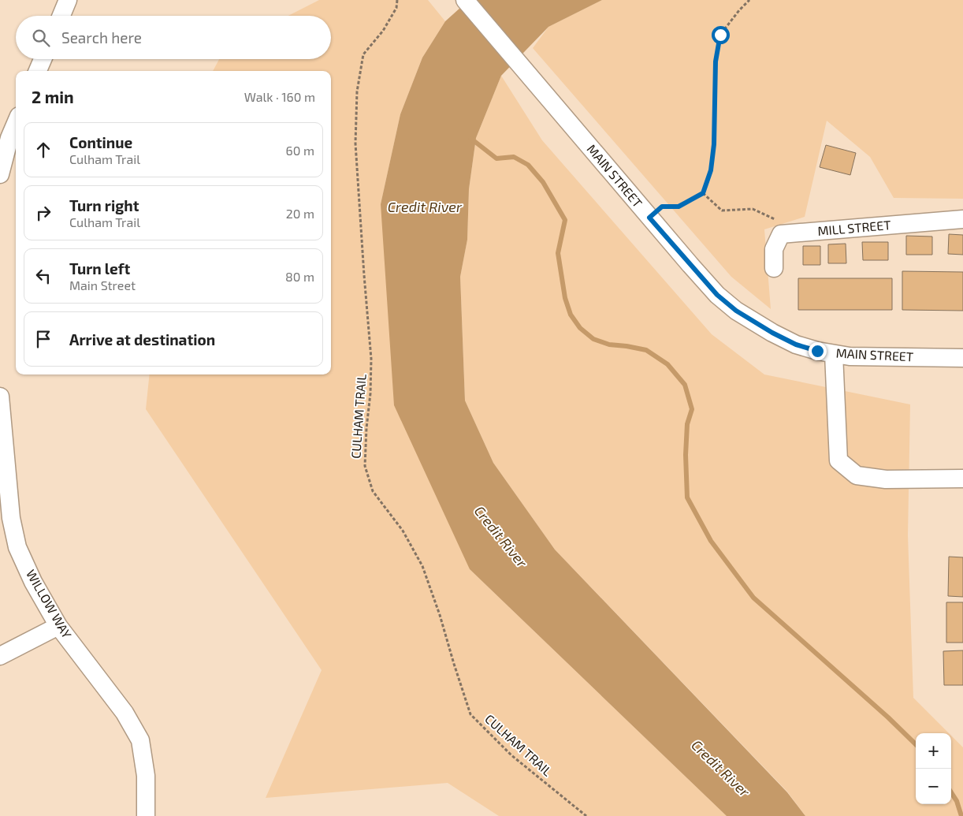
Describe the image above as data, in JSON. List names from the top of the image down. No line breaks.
{"streets":{"street":["MAIN STREET","MILL STREET","WILLOW WAY"],"path":["CULHAM TRAIL"]},"water":["Credit River"],"page":{"search":"Search here","heading":["2 min","Walk · 160 m"],"list":[["Continue","Culham Trail","60 m"],["Turn right","Culham Trail","20 m"],["Turn left","Main Street","80 m"],"Arrive at destination"],"map_buttons":["+","−"]}}
